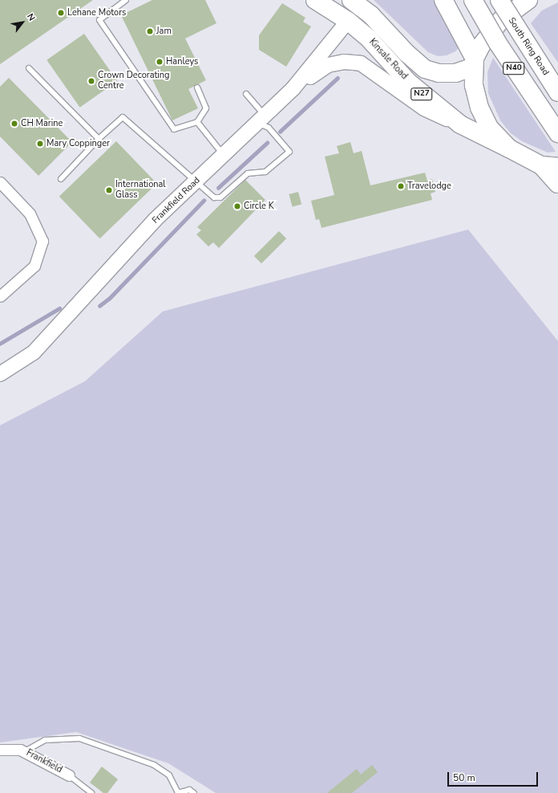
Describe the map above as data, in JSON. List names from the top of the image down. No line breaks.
{"streets":{"highway":["South Ring Road","Kinsale Road","N40","N27"],"street":["Frankfield Road","Frankfield"]},"crossings":[["Kinsale Road","N27"],["Kinsale Road","Frankfield Road"]],"places":["Lehane Motors","Jam","Hanleys","Crown Decorating Centre","CH Marine","Mary Coppinger","Travelodge","International Glass","Circle K"],"scale_bar":"50 m","north":"top right"}
